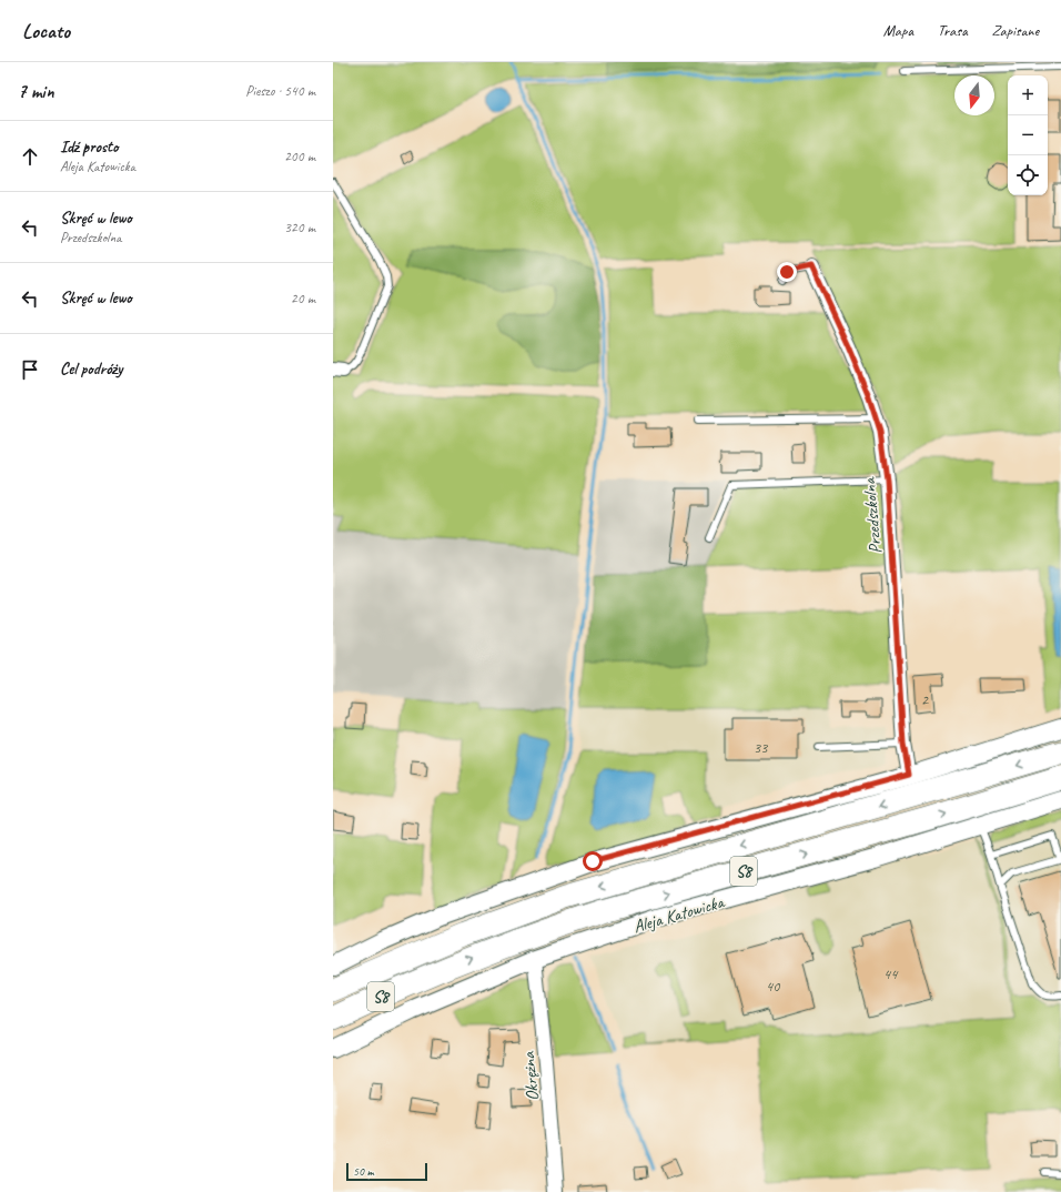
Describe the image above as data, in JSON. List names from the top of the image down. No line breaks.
{"streets":{"highway":["S8"],"street":["Przedszkolna","Aleja Katowicka","Okrężna"]},"crossings":[["Aleja Katowicka","Okrężna"]],"house_numbers":["2","33","44","40"],"scale_bar":"50 m","north":"bottom","page":{"header":"Locato","nav":["Mapa","Trasa","Zapisane"],"heading":["7 min","Pieszo · 540 m"],"map_buttons":["+","−"],"list":[["Idź prosto","Aleja Katowicka","200 m"],["Skręć w lewo","Przedszkolna","320 m"],["Skręć w lewo","20 m"],"Cel podróży"],"scale":"50 m"}}
